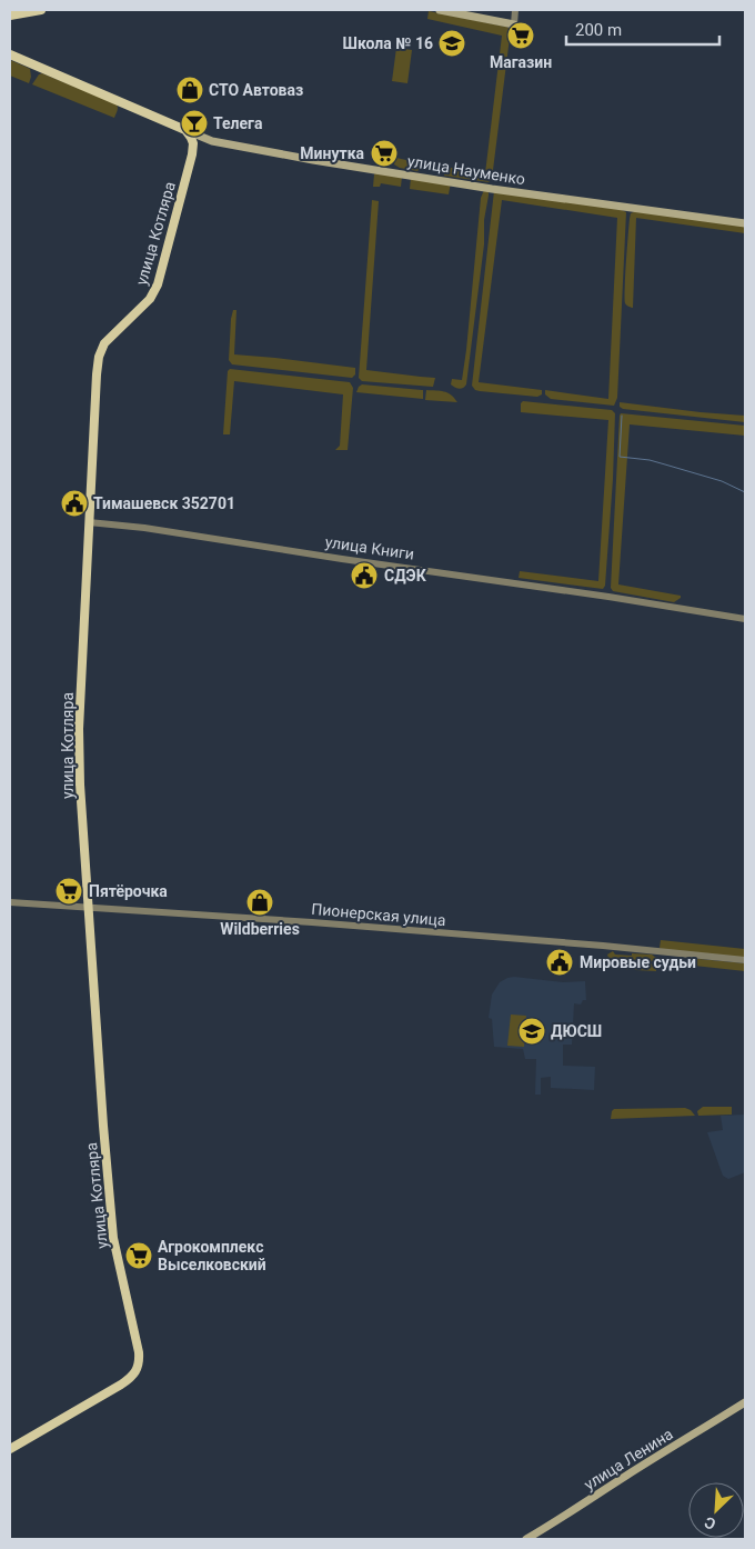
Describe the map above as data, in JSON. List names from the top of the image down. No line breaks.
{"streets":{"main road":["улица Науменко","улица Котляра","улица Ленина"],"street":["улица Книги","Пионерская улица"]},"crossings":[["улица Науменко","улица Котляра"],["улица Котляра","улица Книги"],["улица Котляра","Пионерская улица"]],"places":{"supermarket":["Магазин","Минутка","Пятёрочка","Агрокомплекс Выселковский"],"school or university":["Школа № 16","ДЮСШ"],"shop":["СТО Автоваз","Wildberries"],"bar":["Телега"],"public building":["Тимашевск 352701","СДЭК","Мировые судьи"]},"scale_bar":"200 m","north":"bottom left"}
